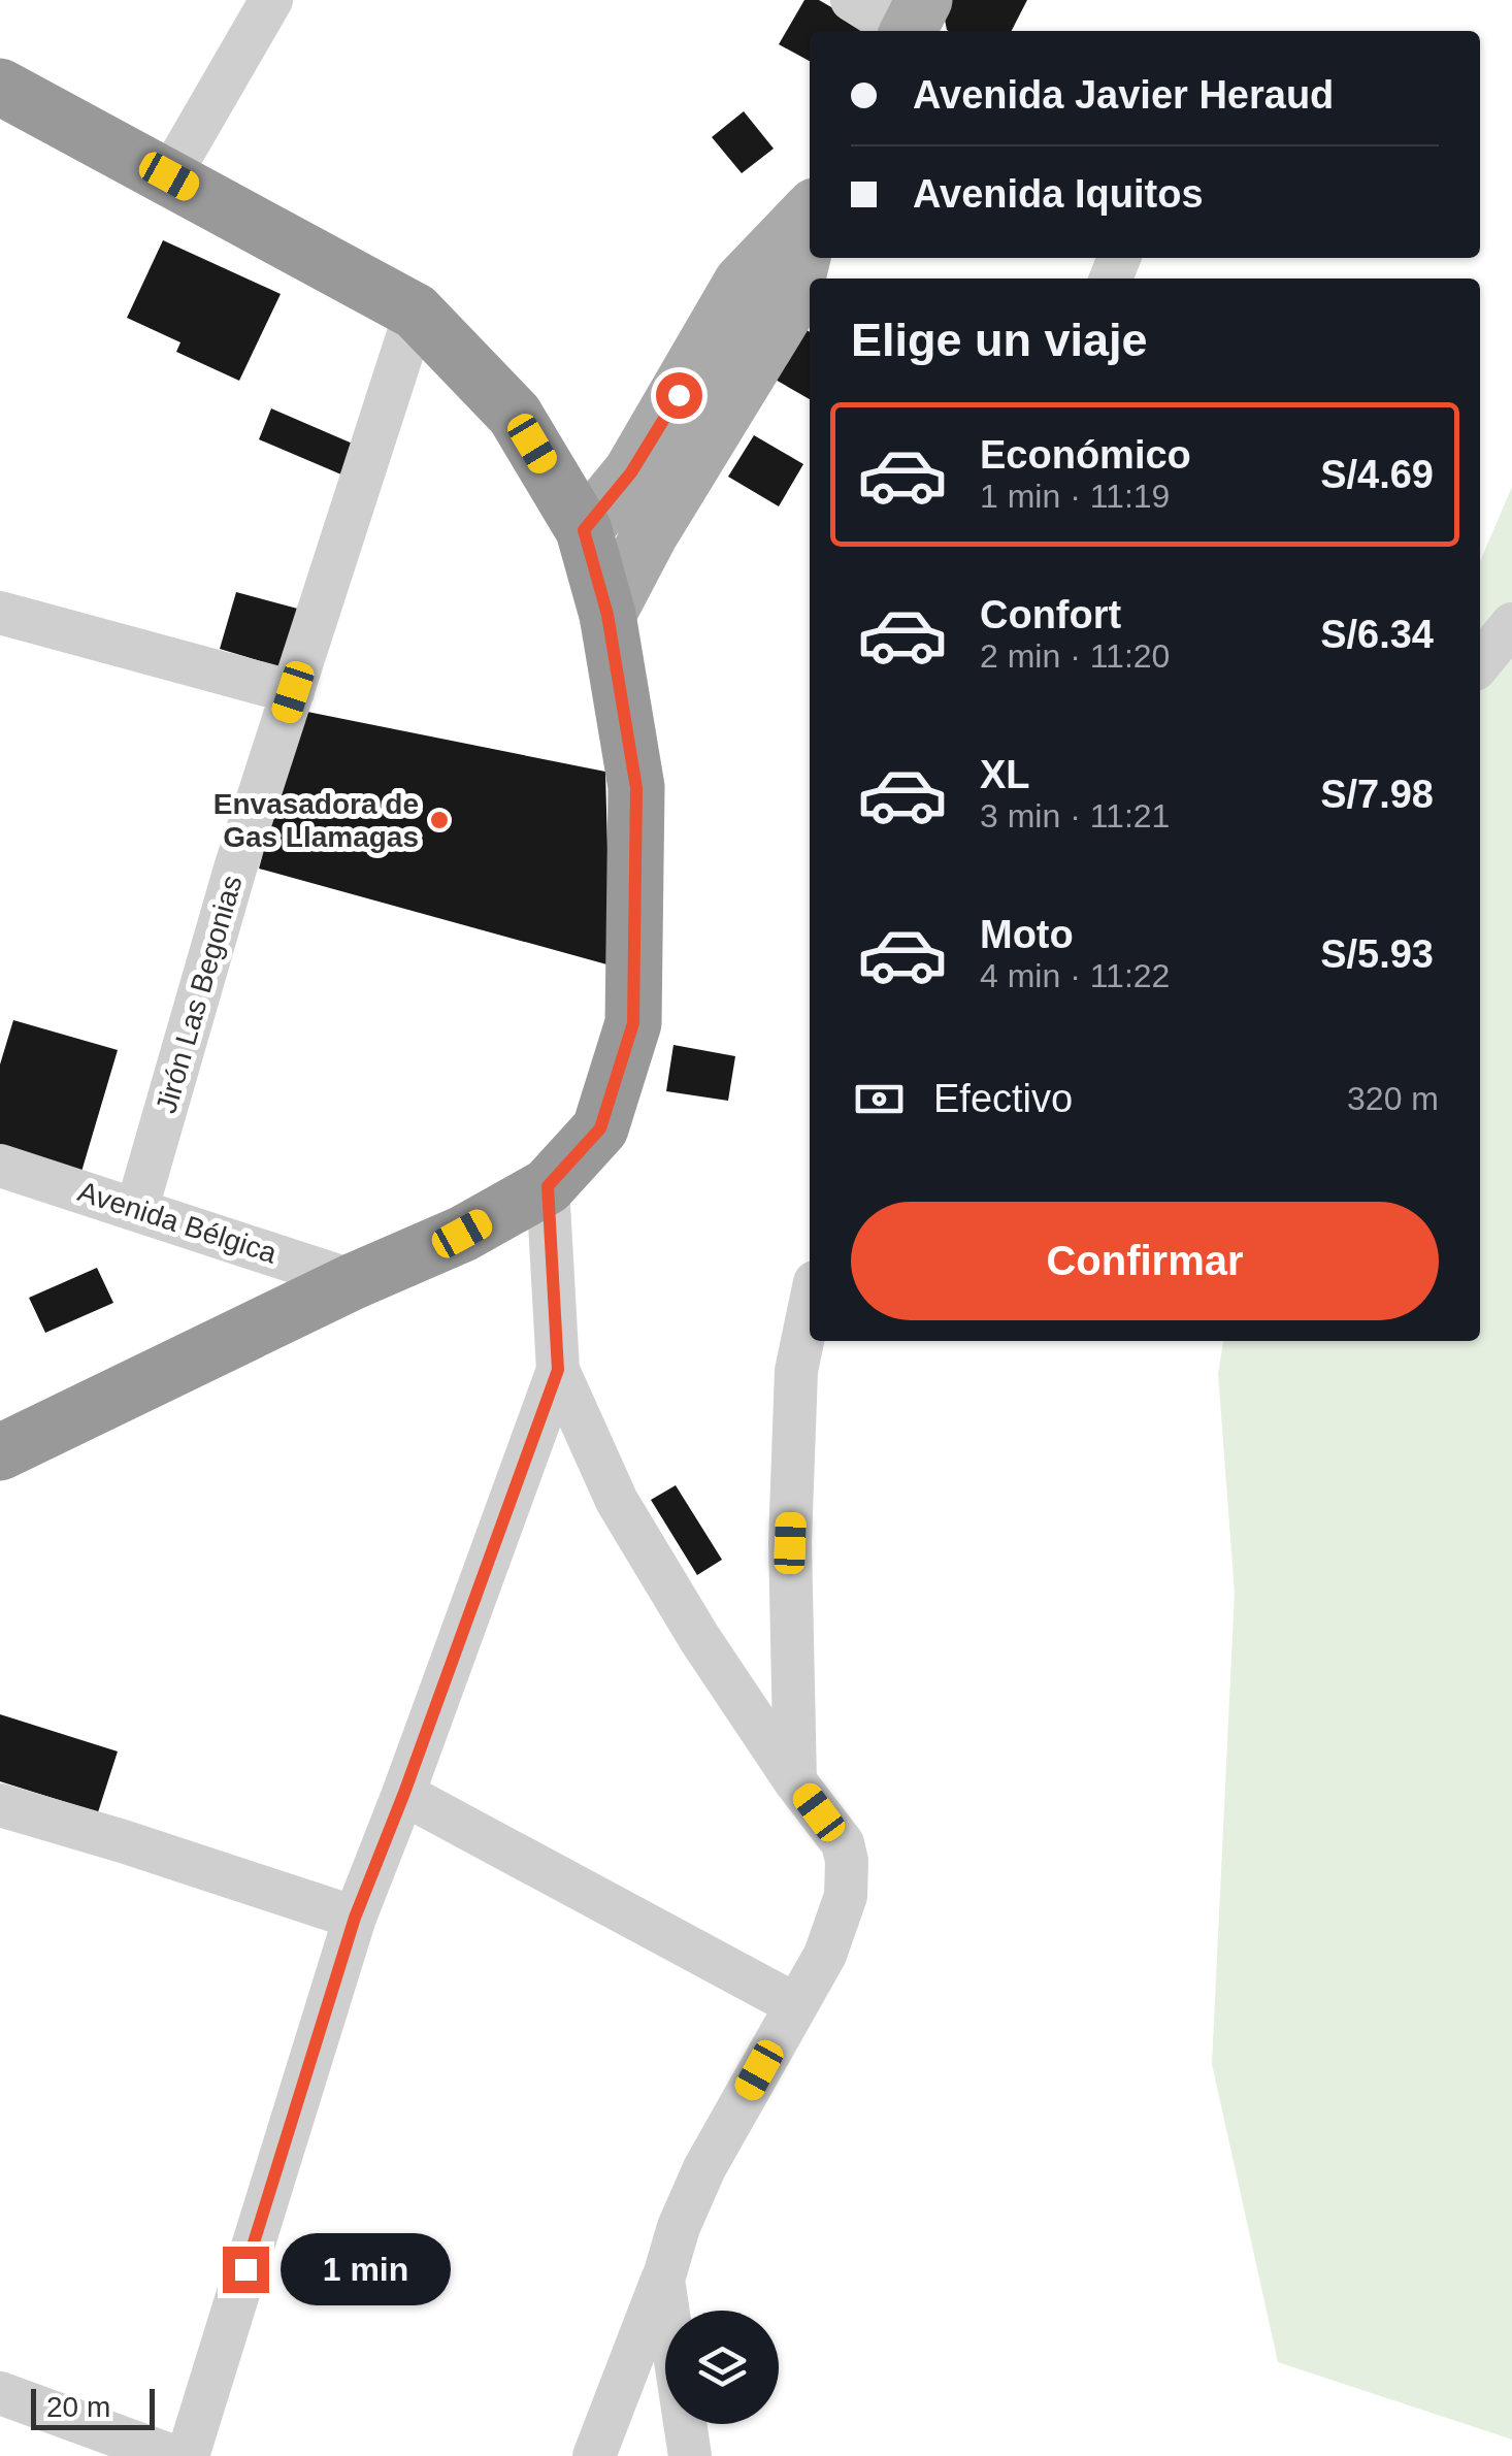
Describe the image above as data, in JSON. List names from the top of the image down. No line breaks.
{"streets":{"street":["Jirón Las Begonias","Avenida Bélgica"]},"crossings":[["Jirón Las Begonias","Avenida Bélgica"]],"places":["Envasadora de Gas Llamagas"],"scale_bar":"20 m","page":{"banner":["Avenida Javier Heraud","Avenida Iquitos"],"heading":"Elige un viaje","list":[{"name":"Económico","note":"1 min · 11:19","value":"S/4.69"},{"name":"Confort","note":"2 min · 11:20","value":"S/6.34"},{"name":"XL","note":"3 min · 11:21","value":"S/7.98"},{"name":"Moto","note":"4 min · 11:22","value":"S/5.93"}],"pay":["Efectivo","320 m"],"buttons":"Confirmar","bubble":"1 min","scale":"20 m"}}
